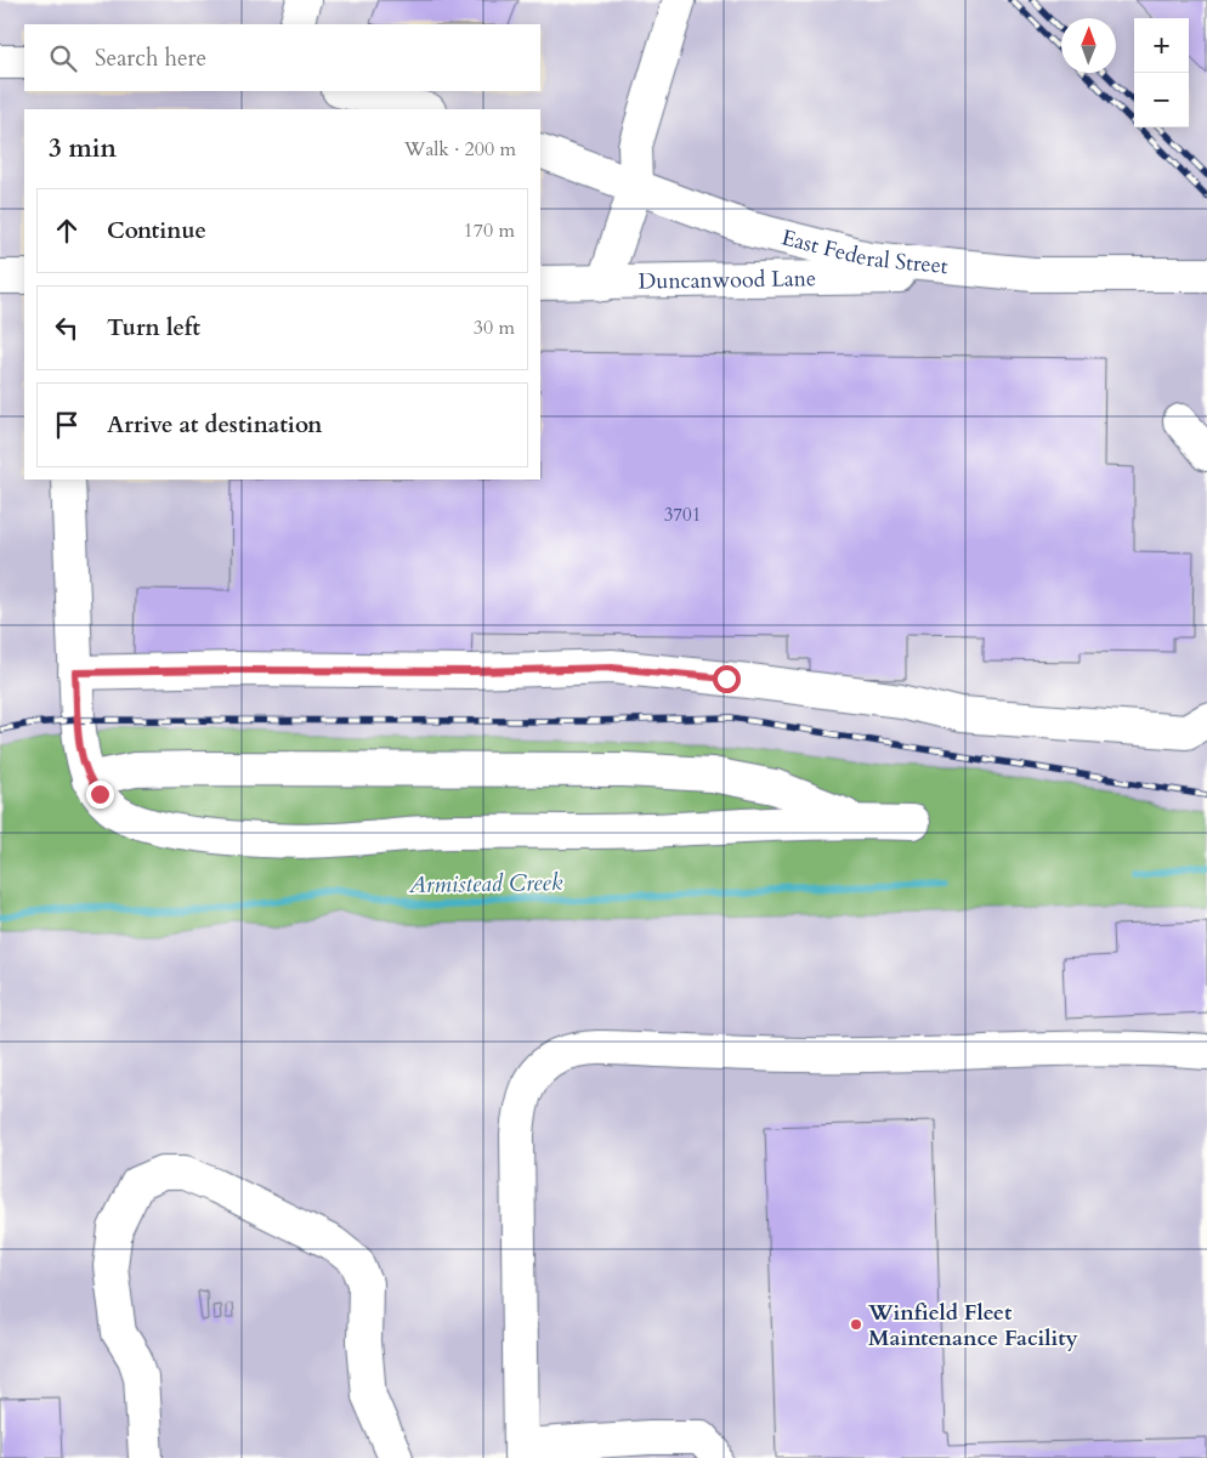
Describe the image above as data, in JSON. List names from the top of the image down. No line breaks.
{"streets":{"street":["East Federal Street","Duncanwood Lane"]},"crossings":[["East Federal Street","Duncanwood Lane"]],"water":["Armistead Creek"],"places":["Winfield Fleet Maintenance Facility"],"house_numbers":["3701"],"north":"top","page":{"map_buttons":["+","−"],"search":"Search here","heading":["3 min","Walk · 200 m"],"list":[["Continue","170 m"],["Turn left","30 m"],"Arrive at destination"]}}
